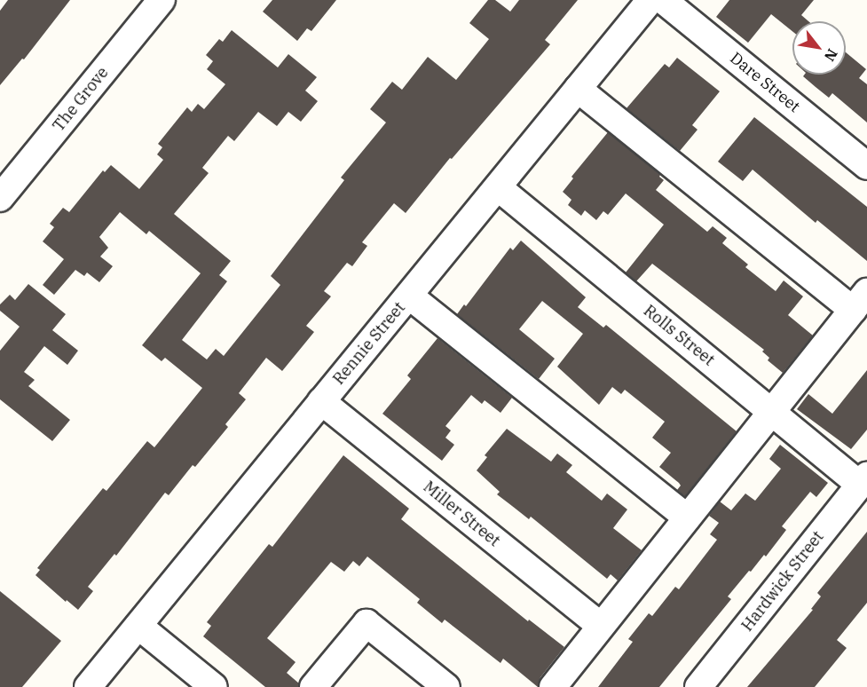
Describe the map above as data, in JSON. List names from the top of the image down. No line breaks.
{"streets":{"street":["Dare Street","The Grove","Rolls Street","Rennie Street","Miller Street","Hardwick Street"]},"crossings":[["Rolls Street","Rennie Street"],["Rolls Street","Hardwick Street"],["Rennie Street","Miller Street"]],"north":"bottom right"}
